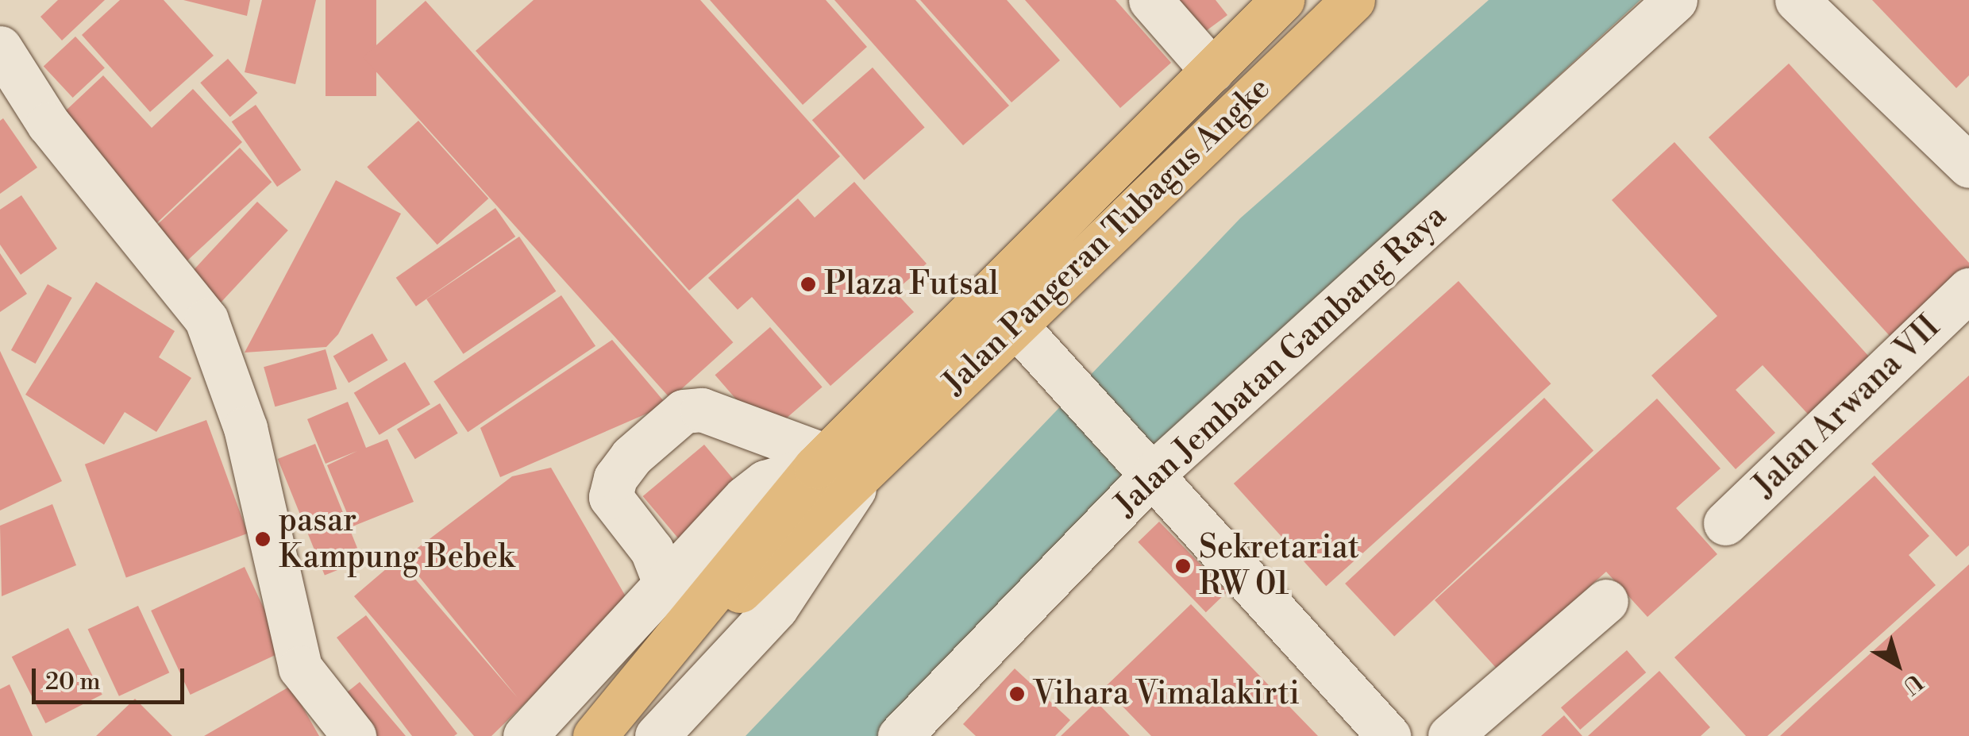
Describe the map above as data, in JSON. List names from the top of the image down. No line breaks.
{"streets":{"main road":["Jalan Pangeran Tubagus Angke"],"street":["Jalan Jembatan Gambang Raya","Jalan Arwana VII"]},"places":["Plaza Futsal","pasar Kampung Bebek","Sekretariat RW 01","Vihara Vimalakirti"],"scale_bar":"20 m","north":"bottom right"}
